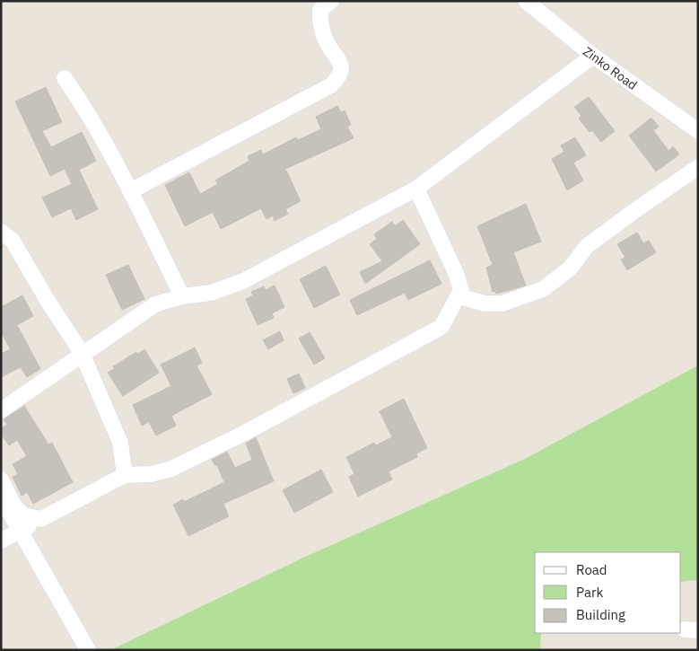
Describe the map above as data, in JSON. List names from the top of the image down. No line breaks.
{"streets":{"street":["Zinko Road"]},"legend":["Road","Park","Building"]}
